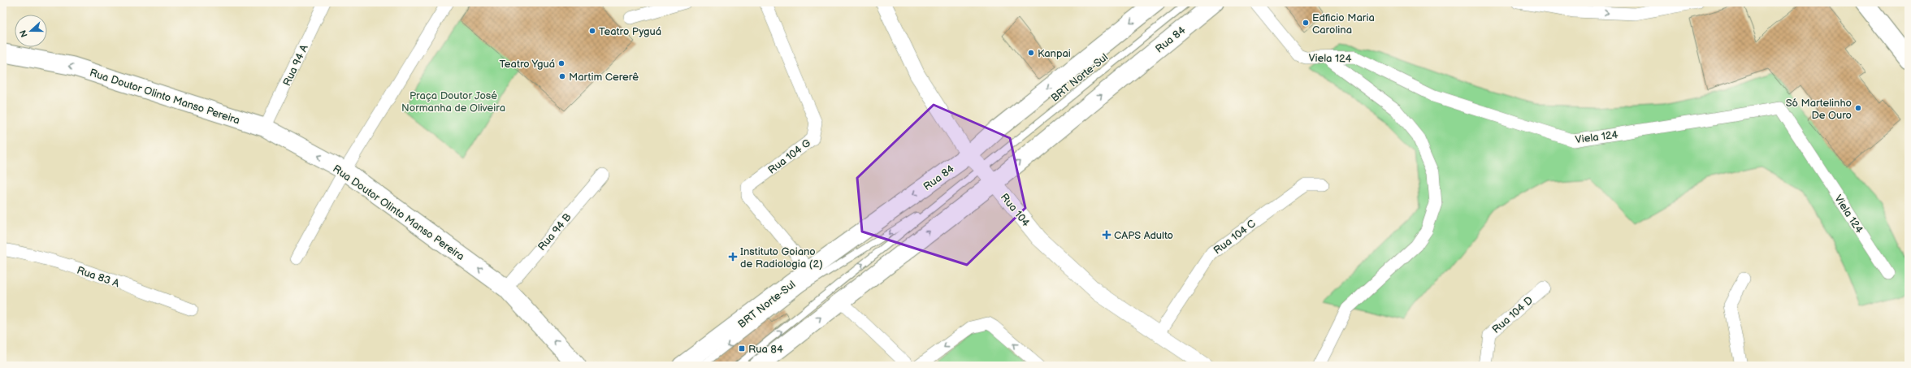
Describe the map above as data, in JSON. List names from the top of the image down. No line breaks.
{"streets":{"main road":["Rua 84","Rua Doutor Olinto Manso Pereira"],"street":["Viela 124","Rua 94 A","Rua 104 G","Rua 104","Rua 94 B","Rua 104 C","Rua 83 A","Rua 104 D"],"lane":["BRT Norte-Sul"]},"crossings":[["Rua 84","Rua 104 G"],["Rua 84","Rua 104"],["Rua 94 A","Rua Doutor Olinto Manso Pereira"],["BRT Norte-Sul","Rua 104"],["Rua Doutor Olinto Manso Pereira","Rua 94 B"],["Rua 104","Rua 104 C"]],"one_way":["Rua Doutor Olinto Manso Pereira"],"parks":["Praça Doutor José Normanha de Oliveira"],"places":{"other":["Edficio Maria Carolina","Teatro Pyguá","Kanpai","Teatro Yguá","Martim Cererê","Só Martelinho De Ouro"],"health":["CAPS Adulto","Instituto Goiano de Radiologia (2)"],"transit":["Rua 84"]},"north":"left"}
